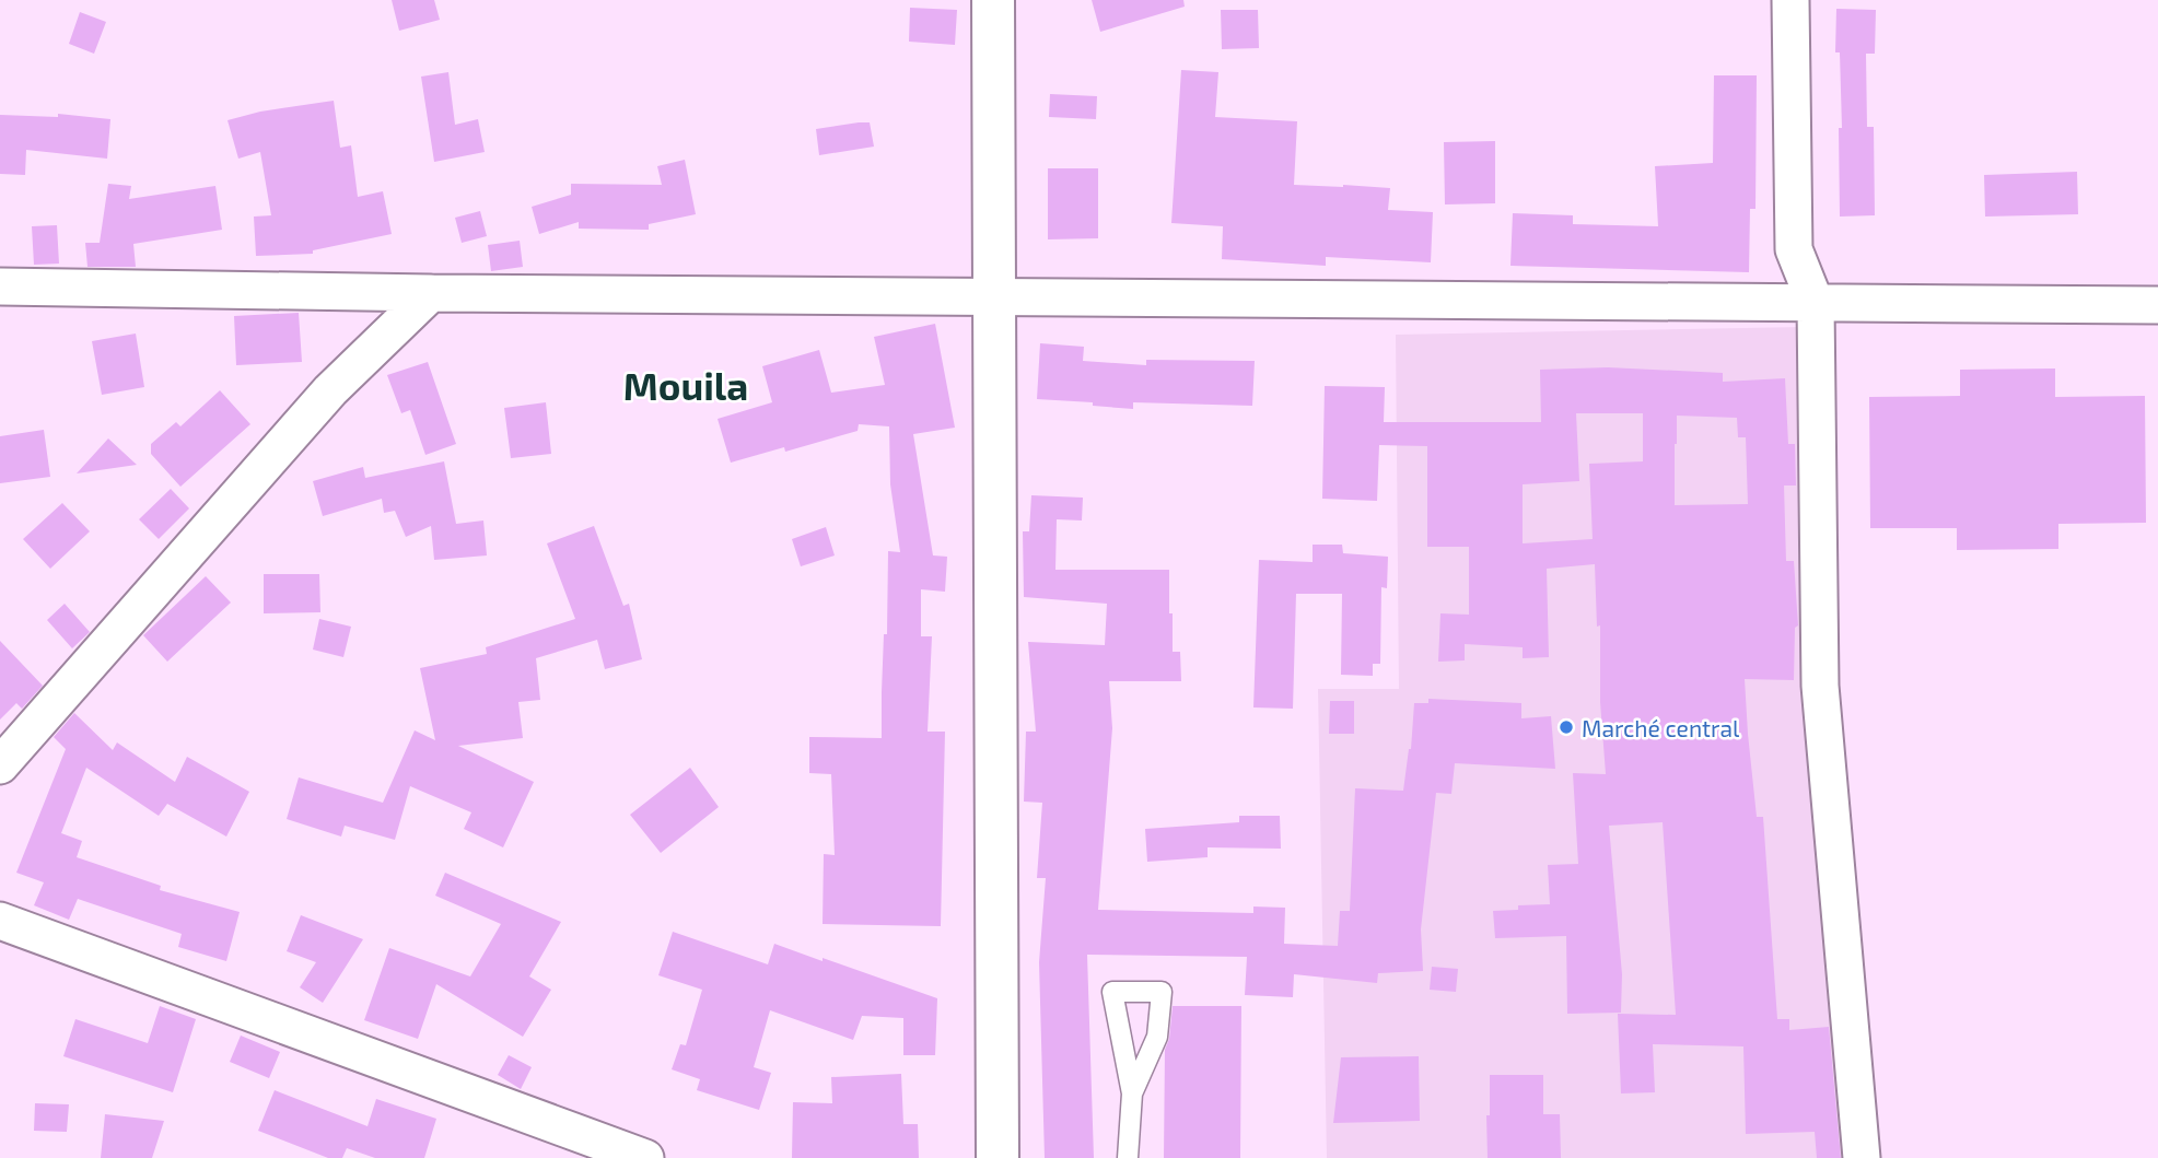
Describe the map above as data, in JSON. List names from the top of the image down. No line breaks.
{"districts":["Mouila"],"places":["Marché central"]}
